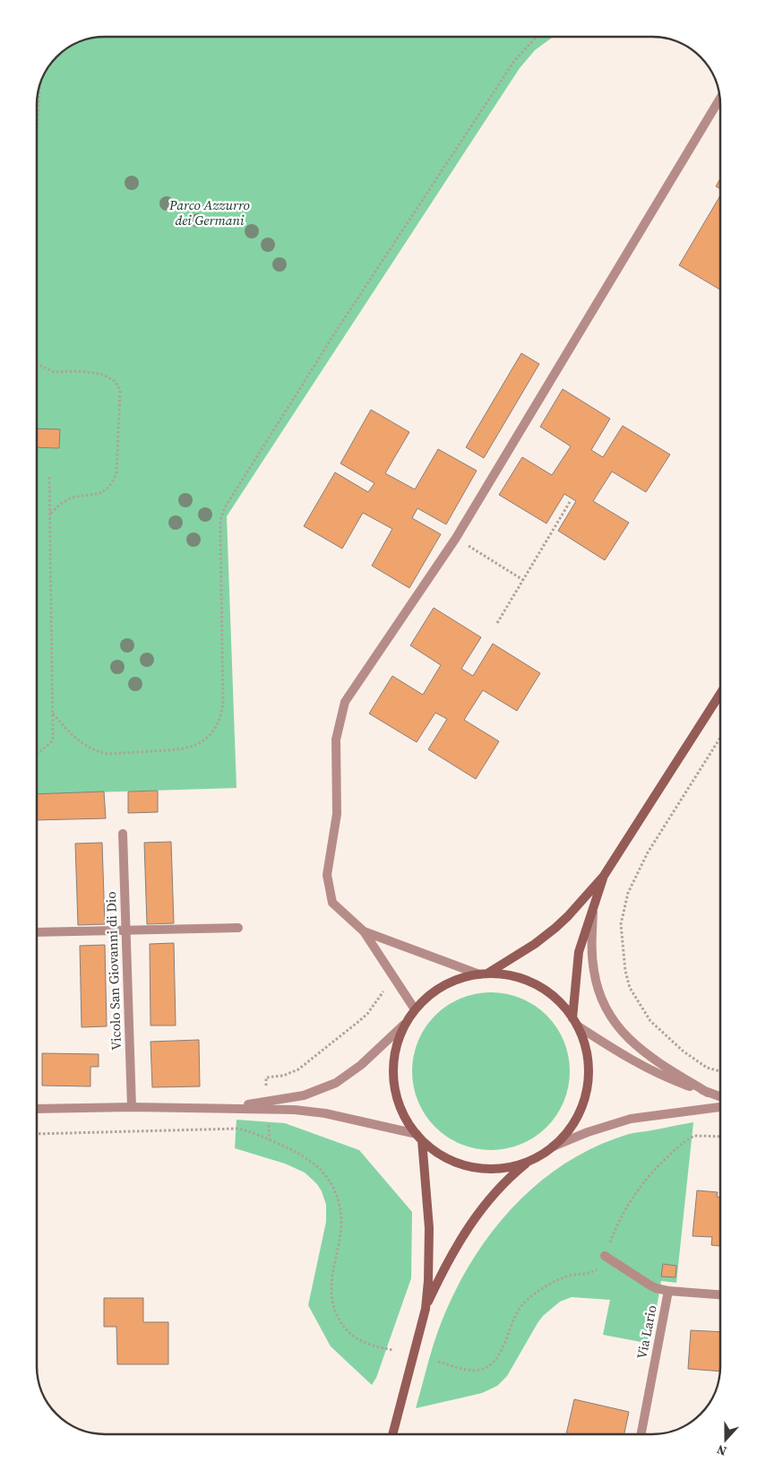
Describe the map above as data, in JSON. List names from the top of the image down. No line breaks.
{"streets":{"street":["Vicolo San Giovanni di Dio","Via Lario"]},"parks":["Parco Azzurro dei Germani"],"north":"bottom"}
